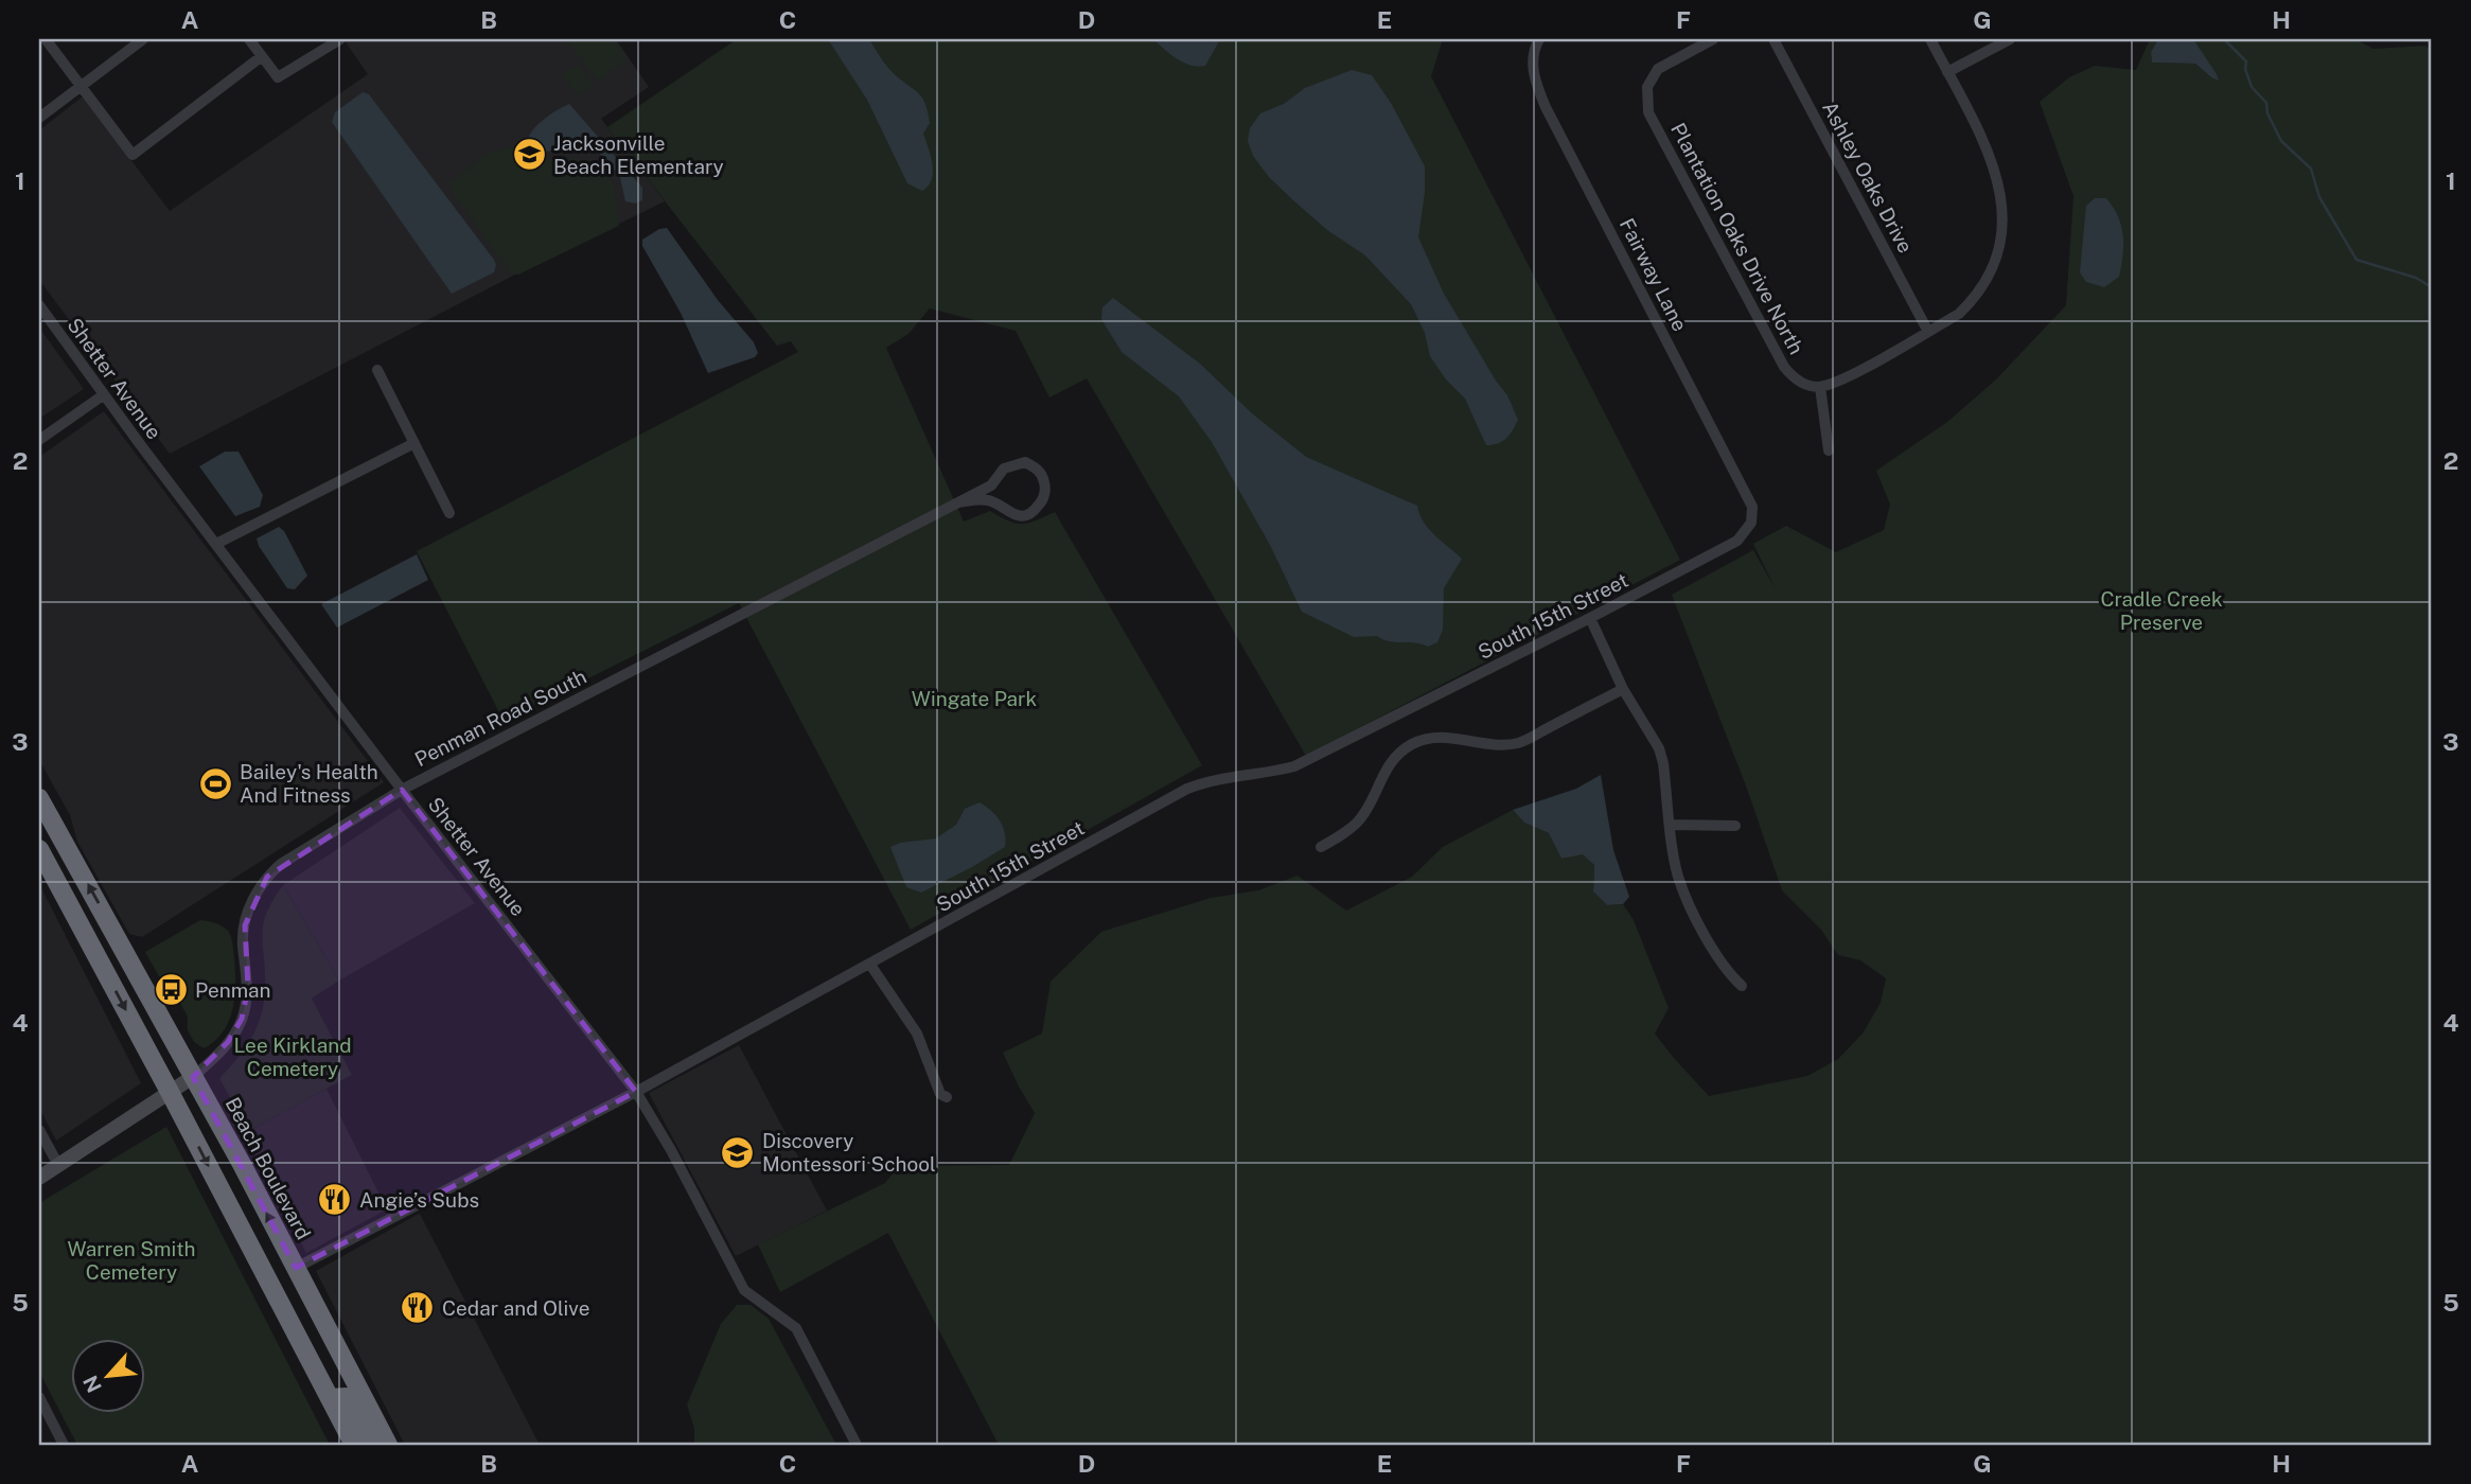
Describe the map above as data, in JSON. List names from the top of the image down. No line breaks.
{"streets":{"highway":["Beach Boulevard"],"street":["Ashley Oaks Drive","Plantation Oaks Drive North","Fairway Lane","Shetter Avenue","South 15th Street","Penman Road South"]},"crossings":[["Fairway Lane","South 15th Street"],["Shetter Avenue","South 15th Street"],["Shetter Avenue","Penman Road South"],["South 15th Street","Beach Boulevard"],["Penman Road South","Beach Boulevard"]],"parks":["Cradle Creek Preserve","Wingate Park","Lee Kirkland Cemetery","Warren Smith Cemetery"],"places":{"school or university":["Jacksonville Beach Elementary","Discovery Montessori School"],"sports":["Bailey's Health And Fitness"],"bus stop":["Penman"],"restaurant":["Angie’s Subs","Cedar and Olive"]},"north":"bottom left","grid":{"columns":["A","B","C","D","E","F","G","H"],"rows":["1","2","3","4","5"]}}
